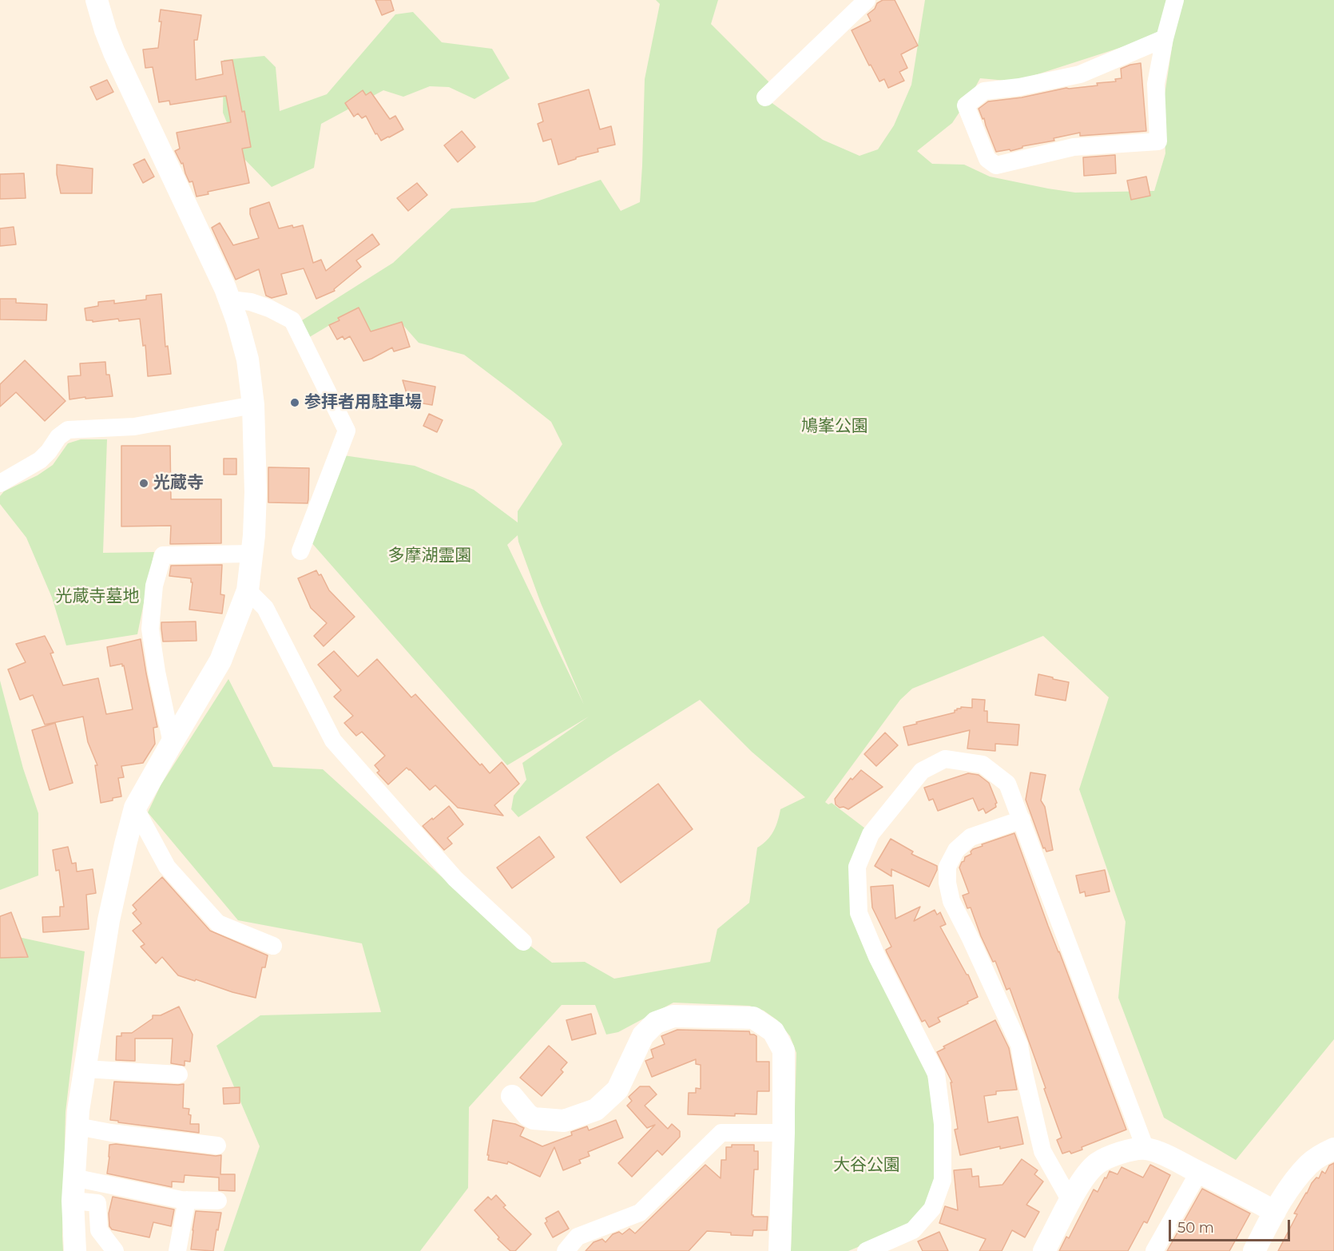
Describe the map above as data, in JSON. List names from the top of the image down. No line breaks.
{"parks":["鳩峯公園","多摩湖霊園","光蔵寺墓地","大谷公園"],"places":["参拝者用駐車場","光蔵寺"],"scale_bar":"50 m"}
